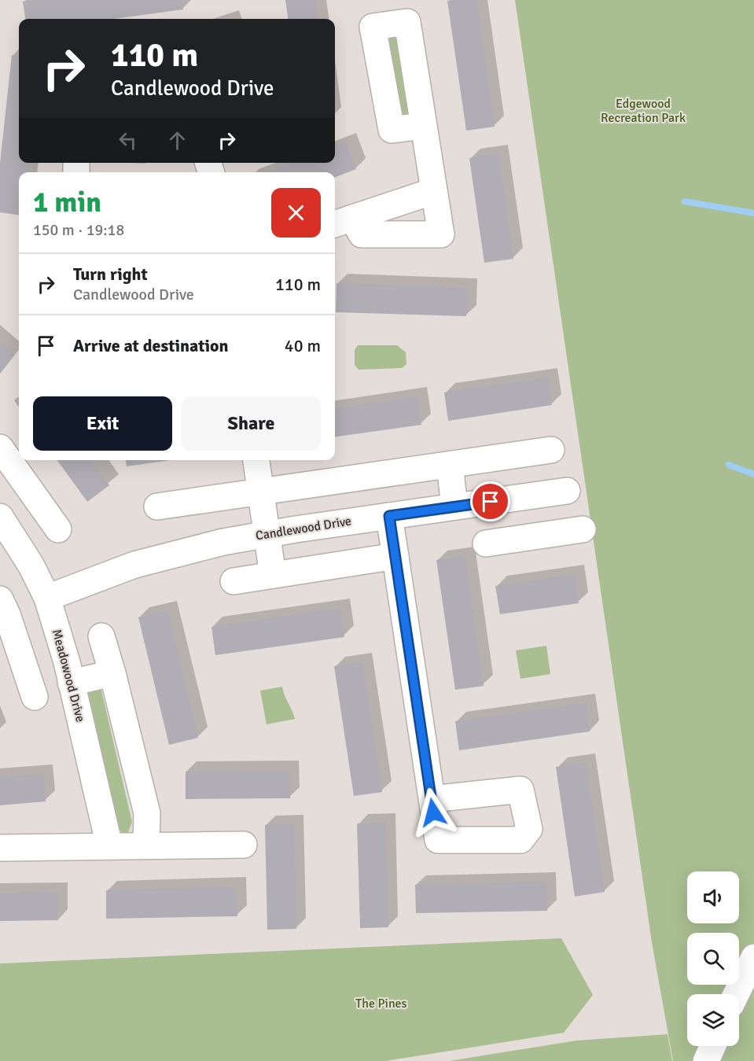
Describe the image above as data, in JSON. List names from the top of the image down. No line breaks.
{"streets":{"street":["Candlewood Drive","Meadowood Drive"]},"crossings":[["Candlewood Drive","Meadowood Drive"]],"parks":["Edgewood Recreation Park","The Pines"],"page":{"turn":["110 m","Candlewood Drive"],"heading":["1 min","150 m · 19:18"],"list":[{"name":"Turn right","note":"Candlewood Drive","value":"110 m"},{"name":"Arrive at destination","value":"40 m"}],"buttons":["Exit","Share"]}}
